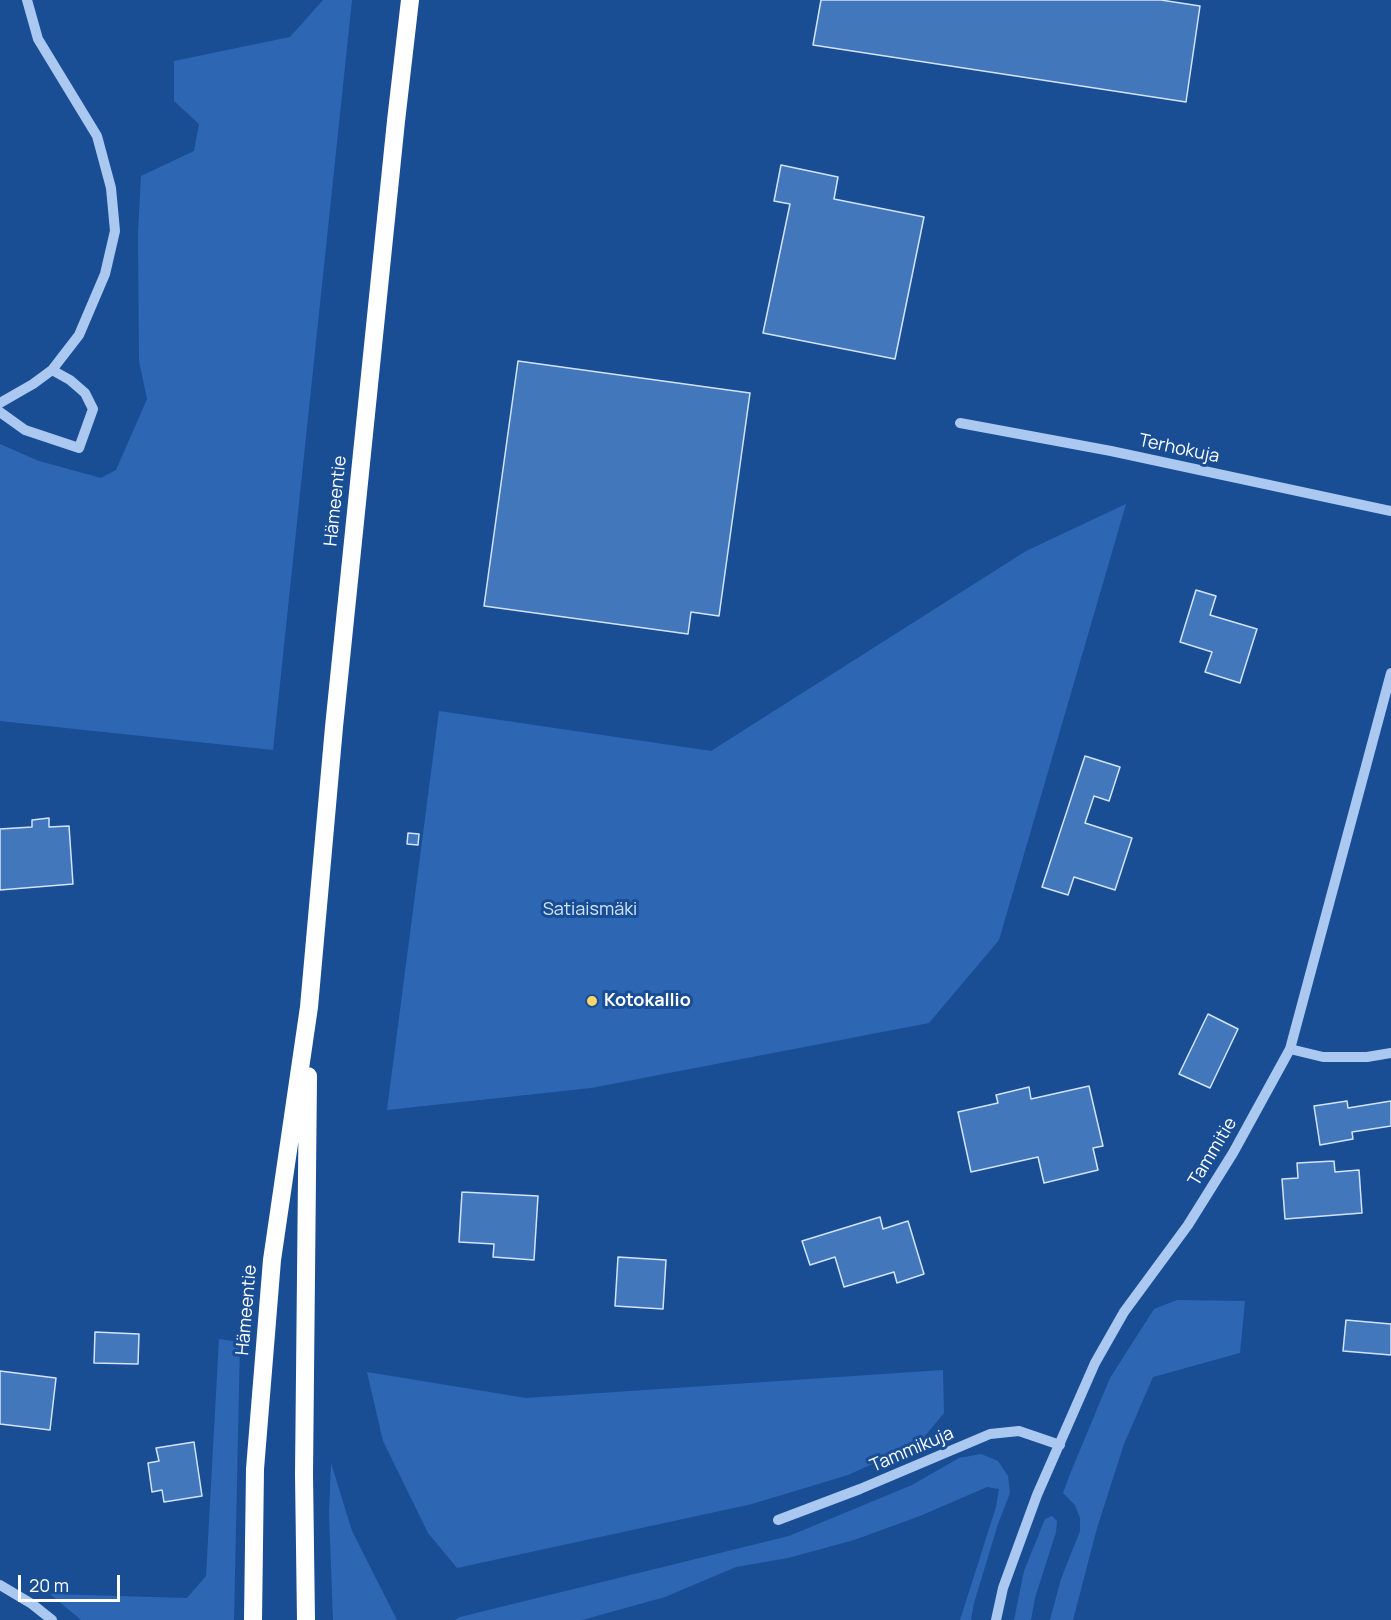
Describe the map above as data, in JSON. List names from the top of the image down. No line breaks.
{"streets":{"highway":["Hämeentie"],"street":["Terhokuja","Tammitie","Tammikuja"]},"crossings":[["Tammitie","Tammikuja"]],"parks":["Satiaismäki"],"places":["Kotokallio"],"scale_bar":"20 m"}
